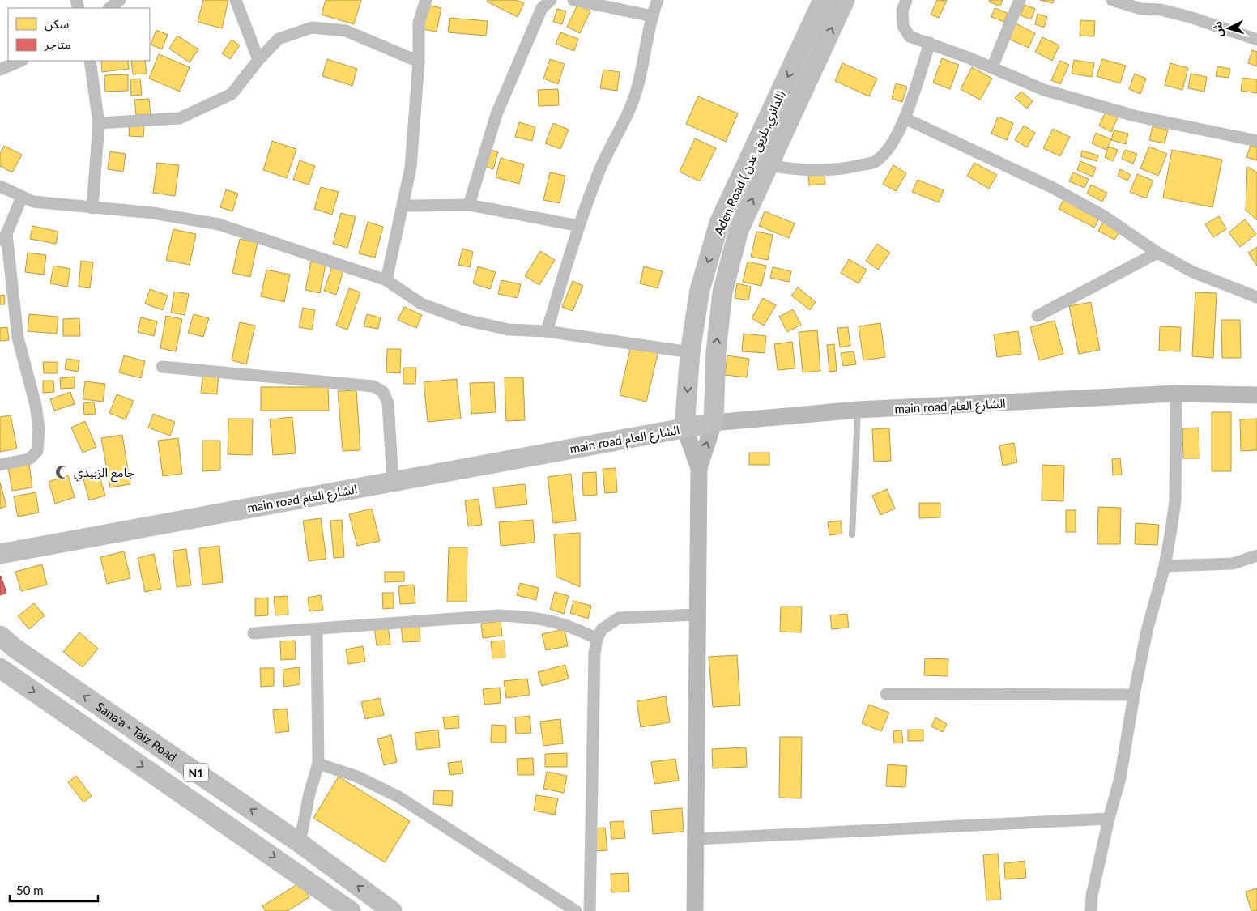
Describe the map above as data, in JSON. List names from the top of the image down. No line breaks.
{"streets":{"highway":["Aden Road ( الدائري,طريق عدن)","main road الشارع العام","Sana'a - Taiz Road","N1"]},"crossings":[["Aden Road ( الدائري,طريق عدن)","main road الشارع العام"]],"places":{"mosque":["جامع الزبيدي"]},"legend":["سكن","متاجر"],"scale_bar":"50 m","north":"left"}
